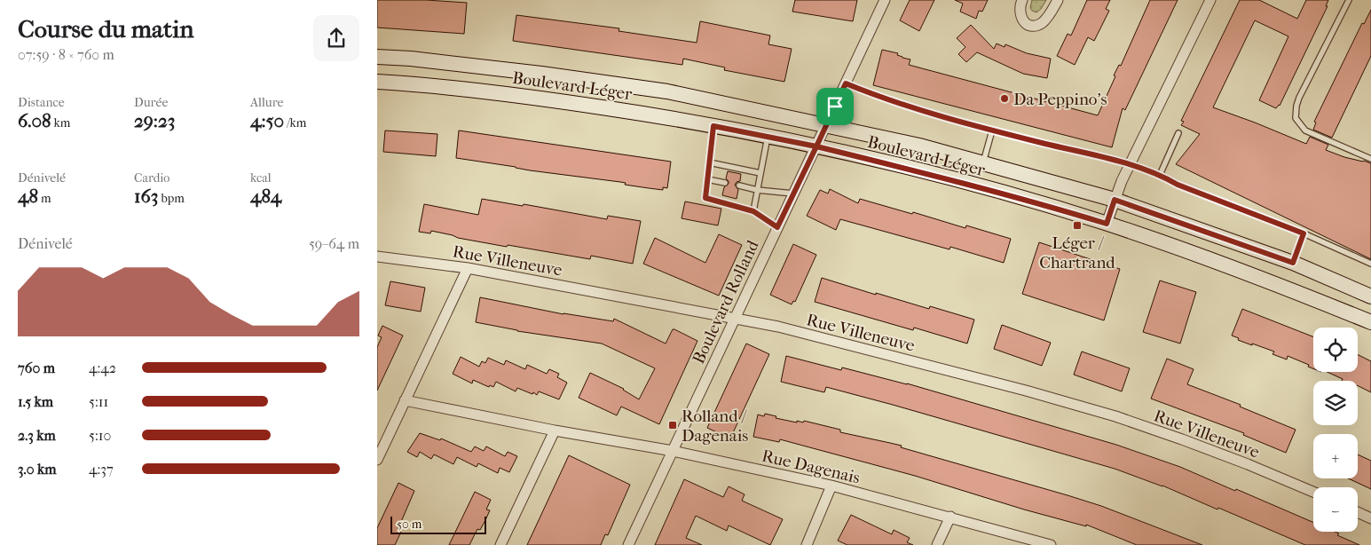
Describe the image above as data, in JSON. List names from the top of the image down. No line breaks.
{"streets":{"main road":["Boulevard Léger"],"street":["Rue Villeneuve","Boulevard Rolland","Rue Dagenais"]},"crossings":[["Boulevard Léger","Boulevard Rolland"],["Rue Villeneuve","Boulevard Rolland"],["Boulevard Rolland","Rue Dagenais"]],"places":{"other":["Da Peppino's"],"transit":["Léger / Chartrand","Rolland / Dagenais"]},"scale_bar":"50 m","page":{"heading":["Course du matin","07:59 · 8 × 760 m"],"stats":[["Distance","6.08 km"],["Durée","29:23"],["Allure","4:50 /km"],["Dénivelé","48 m"],["Cardio","163 bpm"],["kcal","484"]],"chart":["Dénivelé","59–64 m"],"map_buttons":["+","−"],"list":[{"name":"760 m","note":"4:42"},{"name":"1.5 km","note":"5:11"},{"name":"2.3 km","note":"5:10"},{"name":"3.0 km","note":"4:37"}],"scale":"50 m"}}
